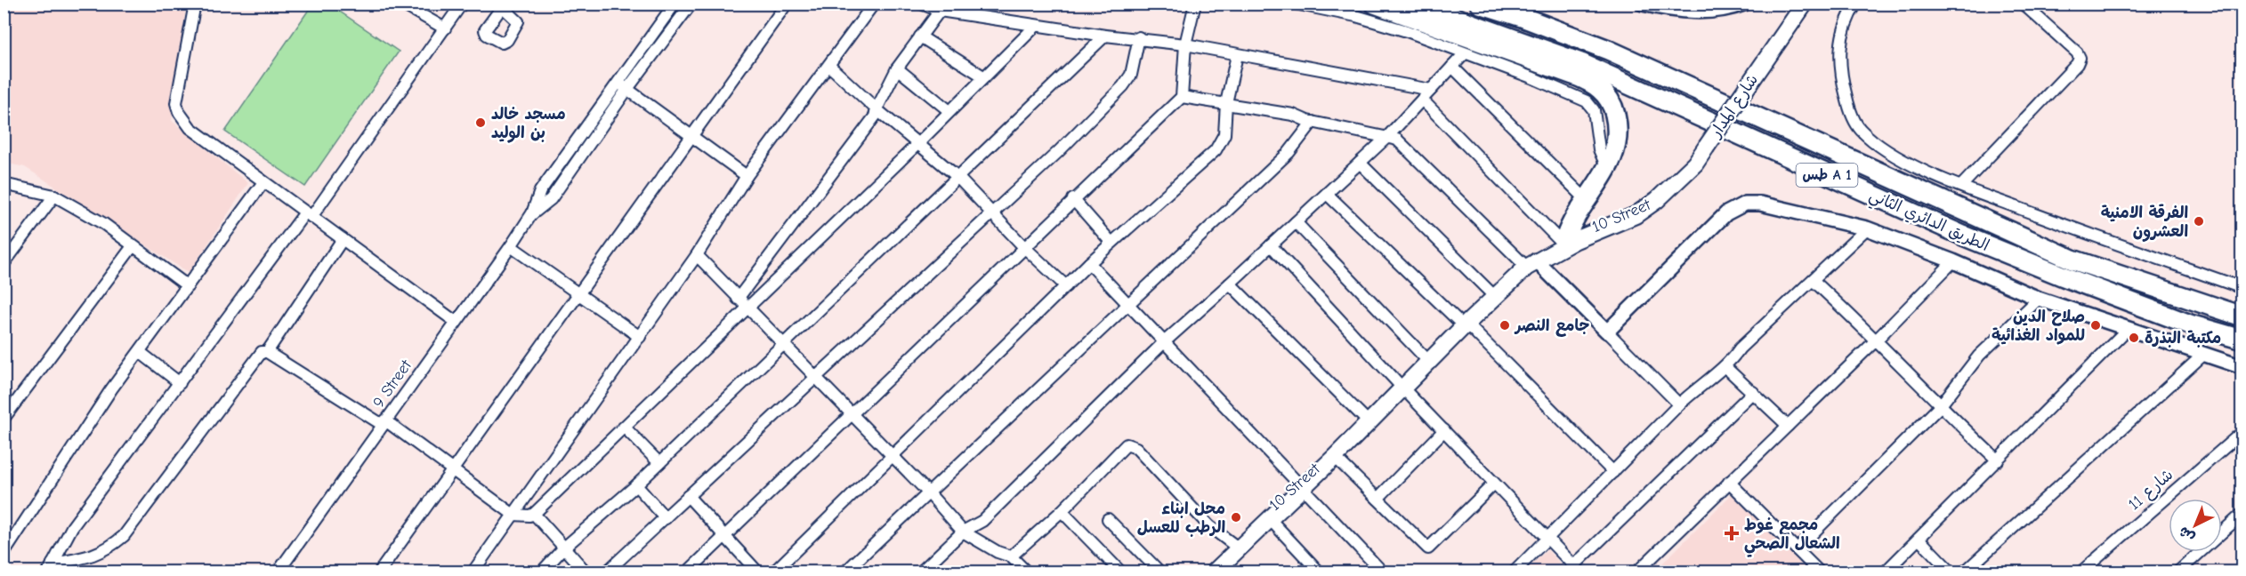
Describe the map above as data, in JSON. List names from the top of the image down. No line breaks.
{"streets":{"highway":["طس A 1","الطريق الدائري الثاني"],"main road":["شارع المدار","10 Street"],"street":["9 Street","شارع 11"]},"crossings":[["شارع المدار","10 Street"]],"places":{"other":["مسجد خالد بن الوليد","الفرقة الامنية العشرون","جامع النصر","صلاح الدين للمواد الغذائية","مكتبة البذرة","محل ابناء الرطب للعسل"],"health":["مجمع غوط الشعال الصحي"]},"north":"bottom left"}
